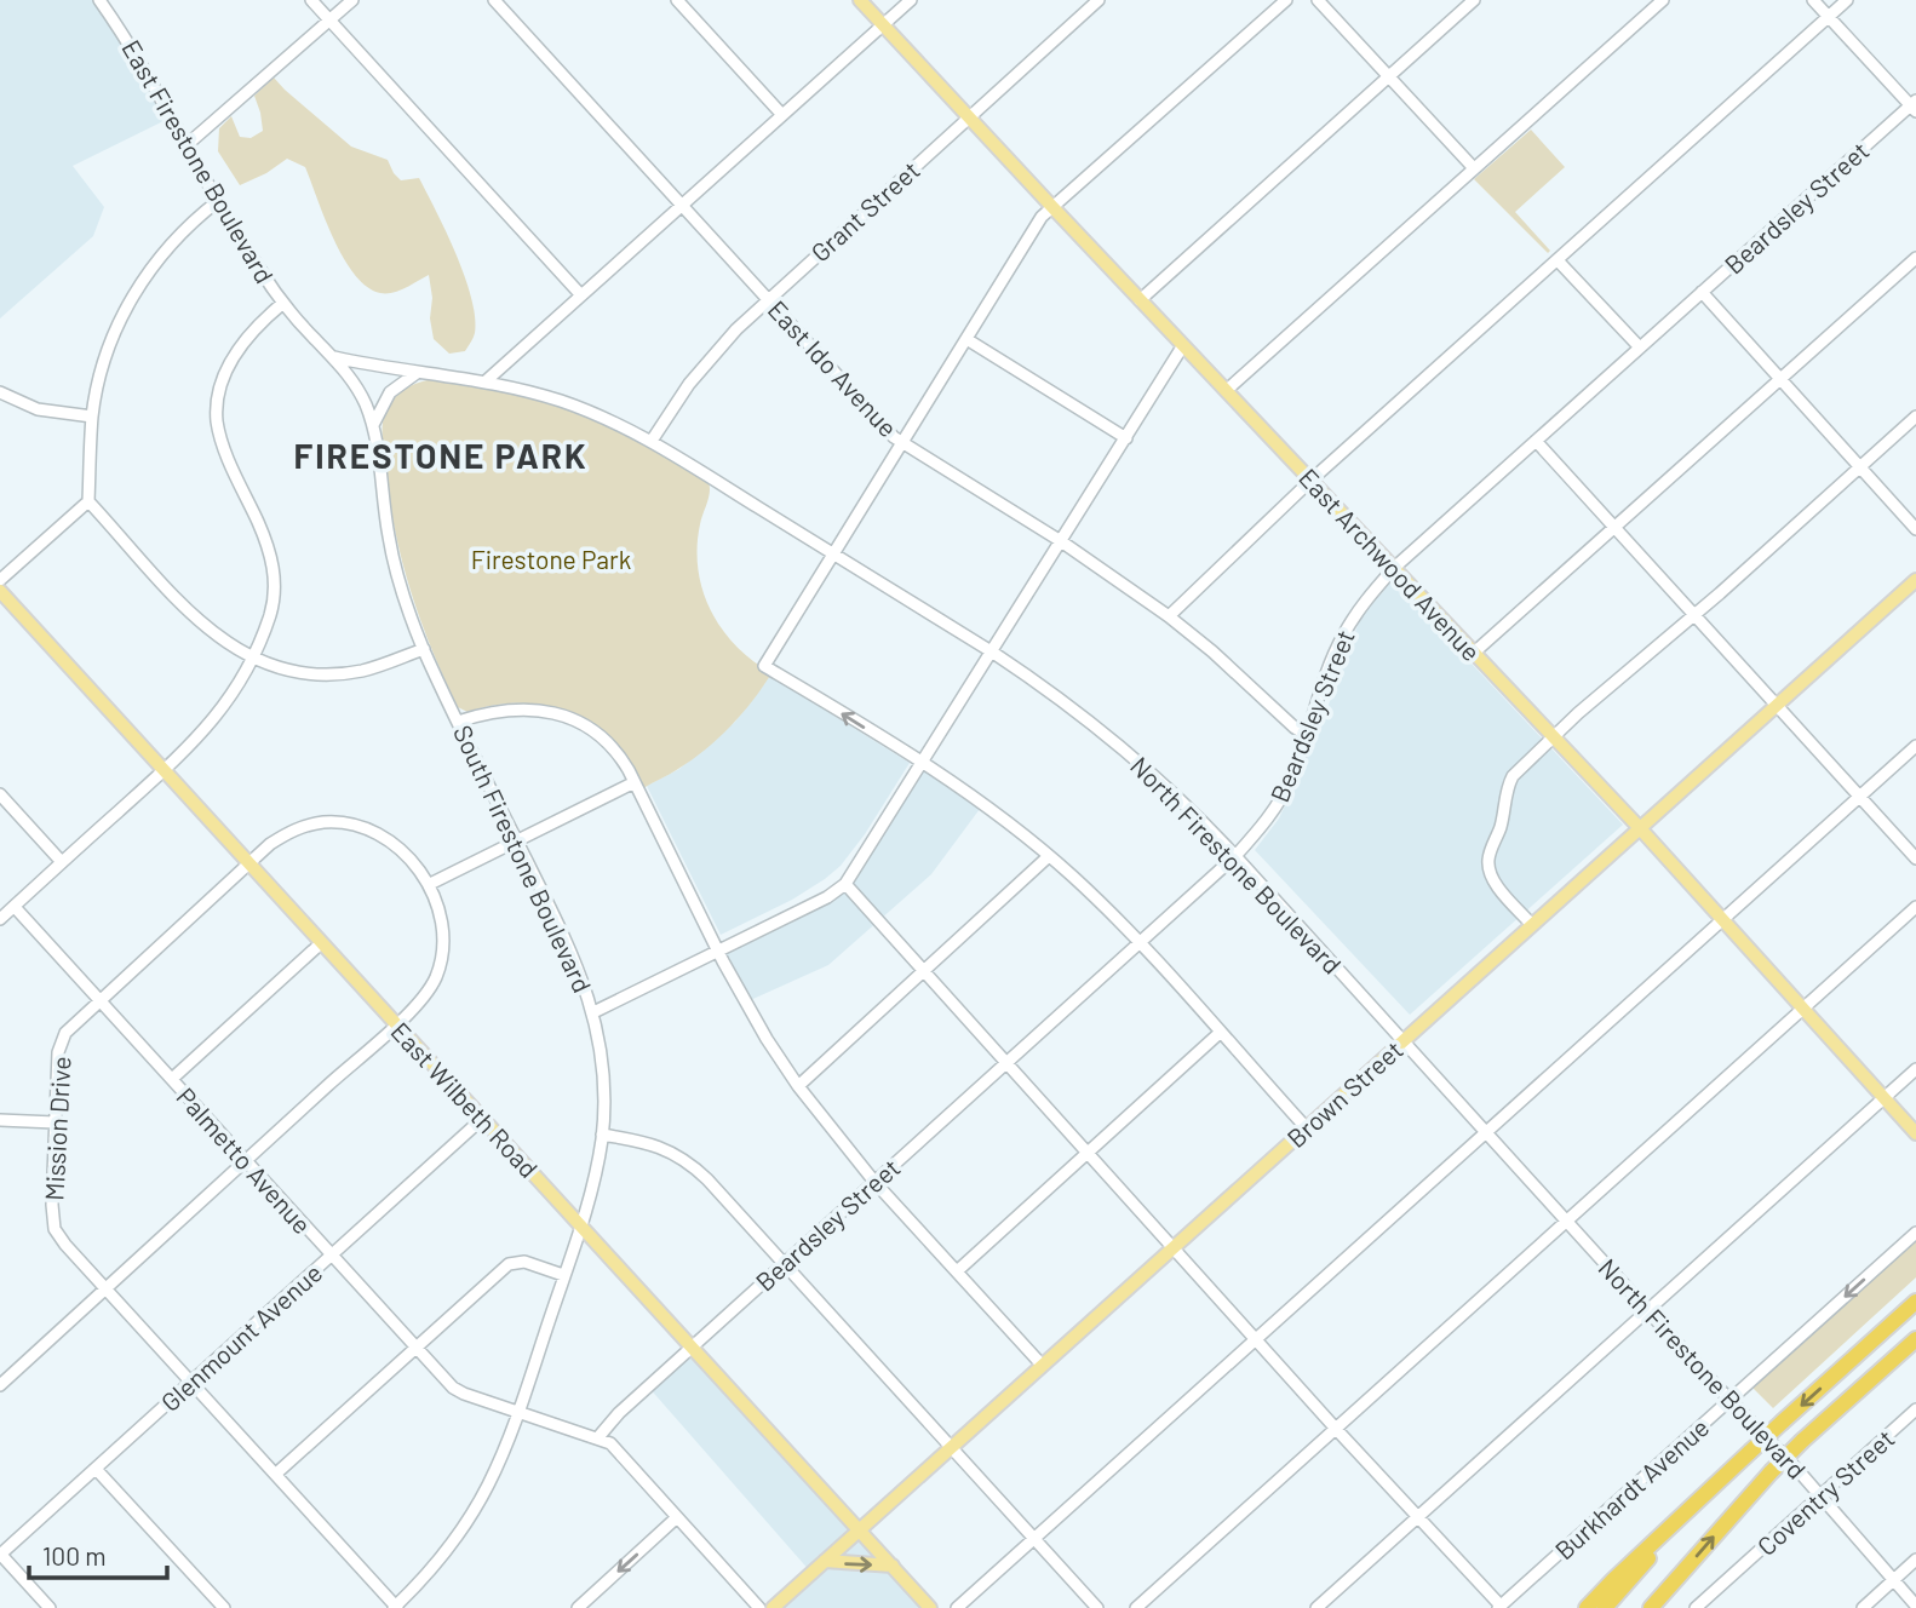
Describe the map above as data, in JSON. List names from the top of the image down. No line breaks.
{"streets":{"main road":["East Archwood Avenue","Brown Street","East Wilbeth Road"],"street":["East Firestone Boulevard","Beardsley Street","Grant Street","East Ido Avenue","South Firestone Boulevard","North Firestone Boulevard","Mission Drive","Palmetto Avenue","Glenmount Avenue","Burkhardt Avenue","Coventry Street"]},"crossings":[["East Firestone Boulevard","South Firestone Boulevard"],["East Firestone Boulevard","North Firestone Boulevard"],["Beardsley Street","East Ido Avenue"],["Beardsley Street","East Archwood Avenue"],["Beardsley Street","North Firestone Boulevard"],["Beardsley Street","East Wilbeth Road"],["Beardsley Street","Palmetto Avenue"],["Grant Street","East Ido Avenue"],["Grant Street","East Archwood Avenue"],["Grant Street","North Firestone Boulevard"],["East Archwood Avenue","Brown Street"],["South Firestone Boulevard","North Firestone Boulevard"],["South Firestone Boulevard","East Wilbeth Road"],["South Firestone Boulevard","Mission Drive"],["South Firestone Boulevard","Palmetto Avenue"],["North Firestone Boulevard","Brown Street"],["North Firestone Boulevard","Burkhardt Avenue"],["North Firestone Boulevard","Coventry Street"],["Brown Street","East Wilbeth Road"],["East Wilbeth Road","Mission Drive"],["East Wilbeth Road","Glenmount Avenue"],["Mission Drive","Palmetto Avenue"],["Mission Drive","Glenmount Avenue"],["Palmetto Avenue","Glenmount Avenue"]],"one_way":["Burkhardt Avenue"],"districts":["FIRESTONE PARK"],"parks":["Firestone Park"],"scale_bar":"100 m"}
